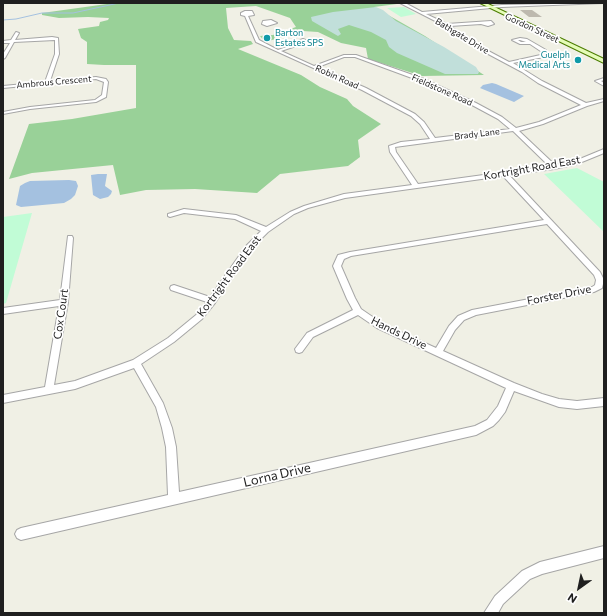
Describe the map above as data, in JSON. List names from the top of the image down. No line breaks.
{"streets":{"main road":["Gordon Street"],"street":["Bathgate Drive","Robin Road","Ambrous Crescent","Fieldstone Road","Brady Lane","Kortright Road East","Forster Drive","Cox Court","Hands Drive","Lorna Drive"]},"crossings":[["Bathgate Drive","Brady Lane"],["Robin Road","Fieldstone Road"],["Robin Road","Brady Lane"],["Fieldstone Road","Brady Lane"],["Fieldstone Road","Kortright Road East"],["Brady Lane","Kortright Road East"],["Kortright Road East","Forster Drive"],["Kortright Road East","Cox Court"],["Forster Drive","Hands Drive"],["Hands Drive","Lorna Drive"]],"places":["Barton Estates SPS","Guelph Medical Arts"],"north":"bottom left"}
